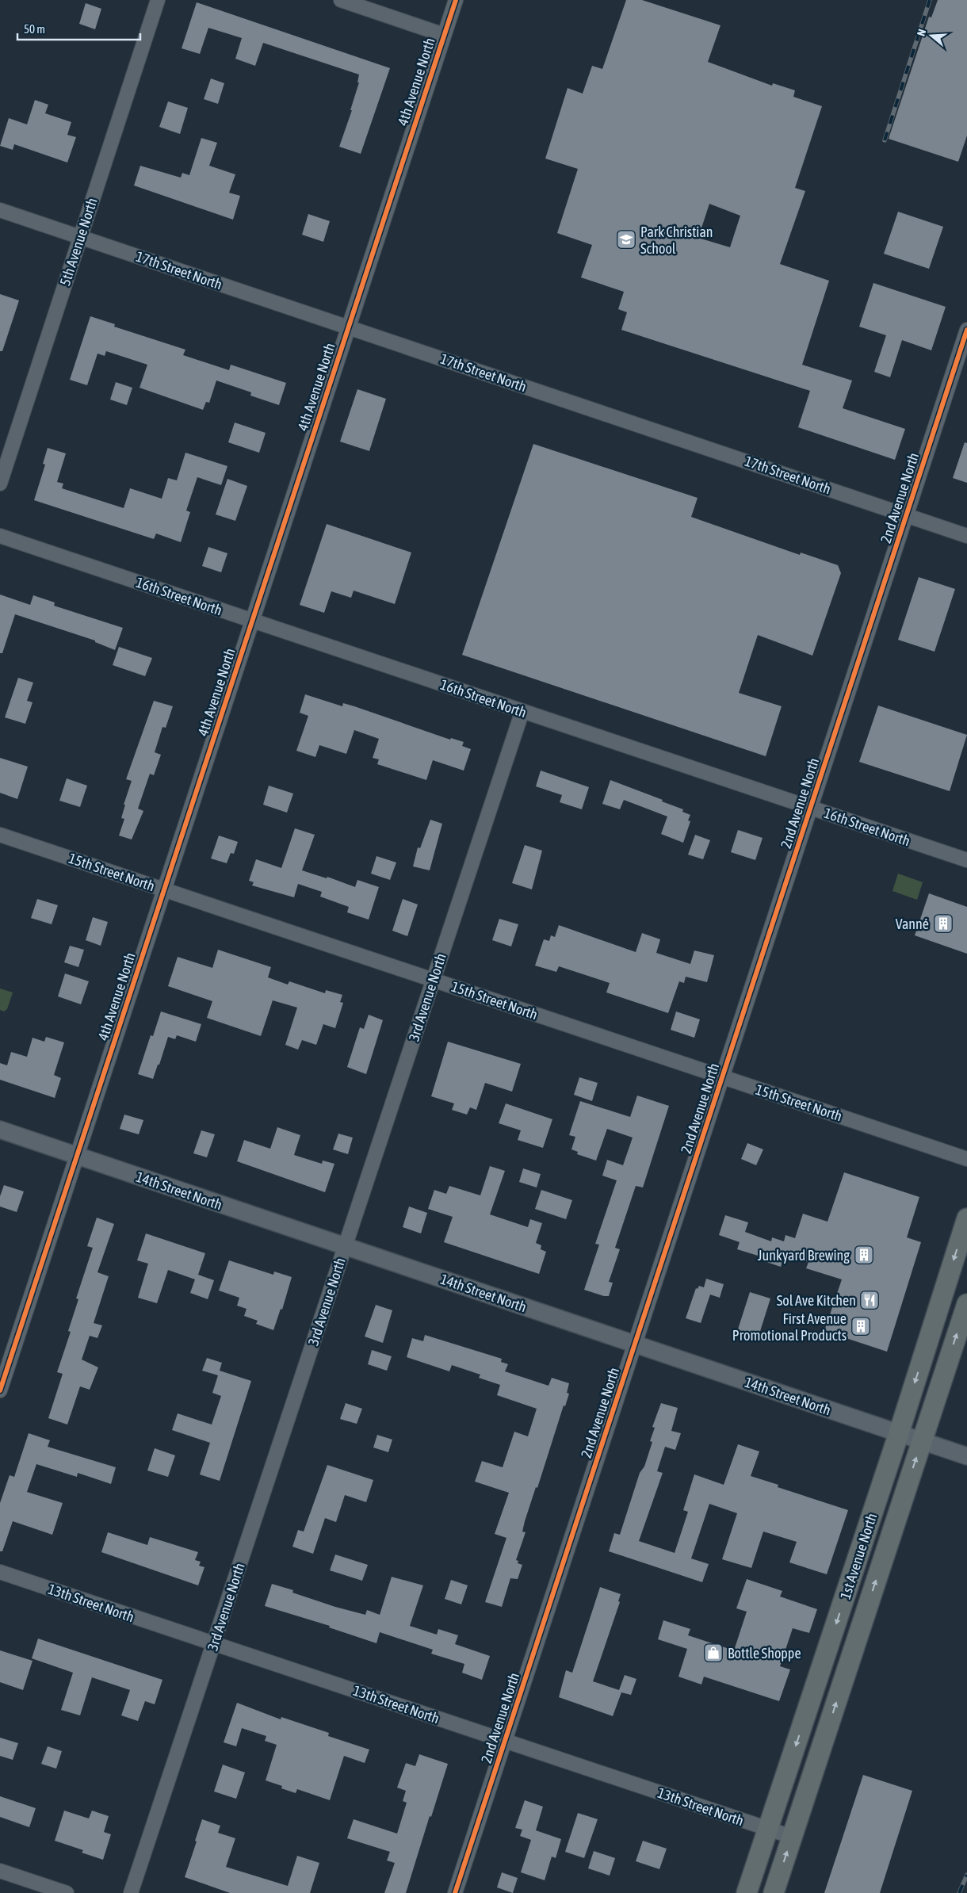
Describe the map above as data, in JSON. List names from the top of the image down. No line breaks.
{"streets":{"main road":["1st Avenue North"],"street":["4th Avenue North","5th Avenue North","17th Street North","2nd Avenue North","16th Street North","15th Street North","3rd Avenue North","14th Street North","13th Street North"]},"crossings":[["4th Avenue North","17th Street North"],["4th Avenue North","16th Street North"],["4th Avenue North","15th Street North"],["4th Avenue North","14th Street North"],["5th Avenue North","17th Street North"],["17th Street North","2nd Avenue North"],["2nd Avenue North","16th Street North"],["2nd Avenue North","15th Street North"],["2nd Avenue North","14th Street North"],["2nd Avenue North","13th Street North"],["16th Street North","3rd Avenue North"],["15th Street North","3rd Avenue North"],["3rd Avenue North","14th Street North"],["3rd Avenue North","13th Street North"],["14th Street North","1st Avenue North"],["1st Avenue North","13th Street North"]],"places":{"school or university":["Park Christian School"],"building":["Vanné","Junkyard Brewing","First Avenue Promotional Products"],"restaurant":["Sol Ave Kitchen"],"shop":["Bottle Shoppe"]},"scale_bar":"50 m","north":"left"}
